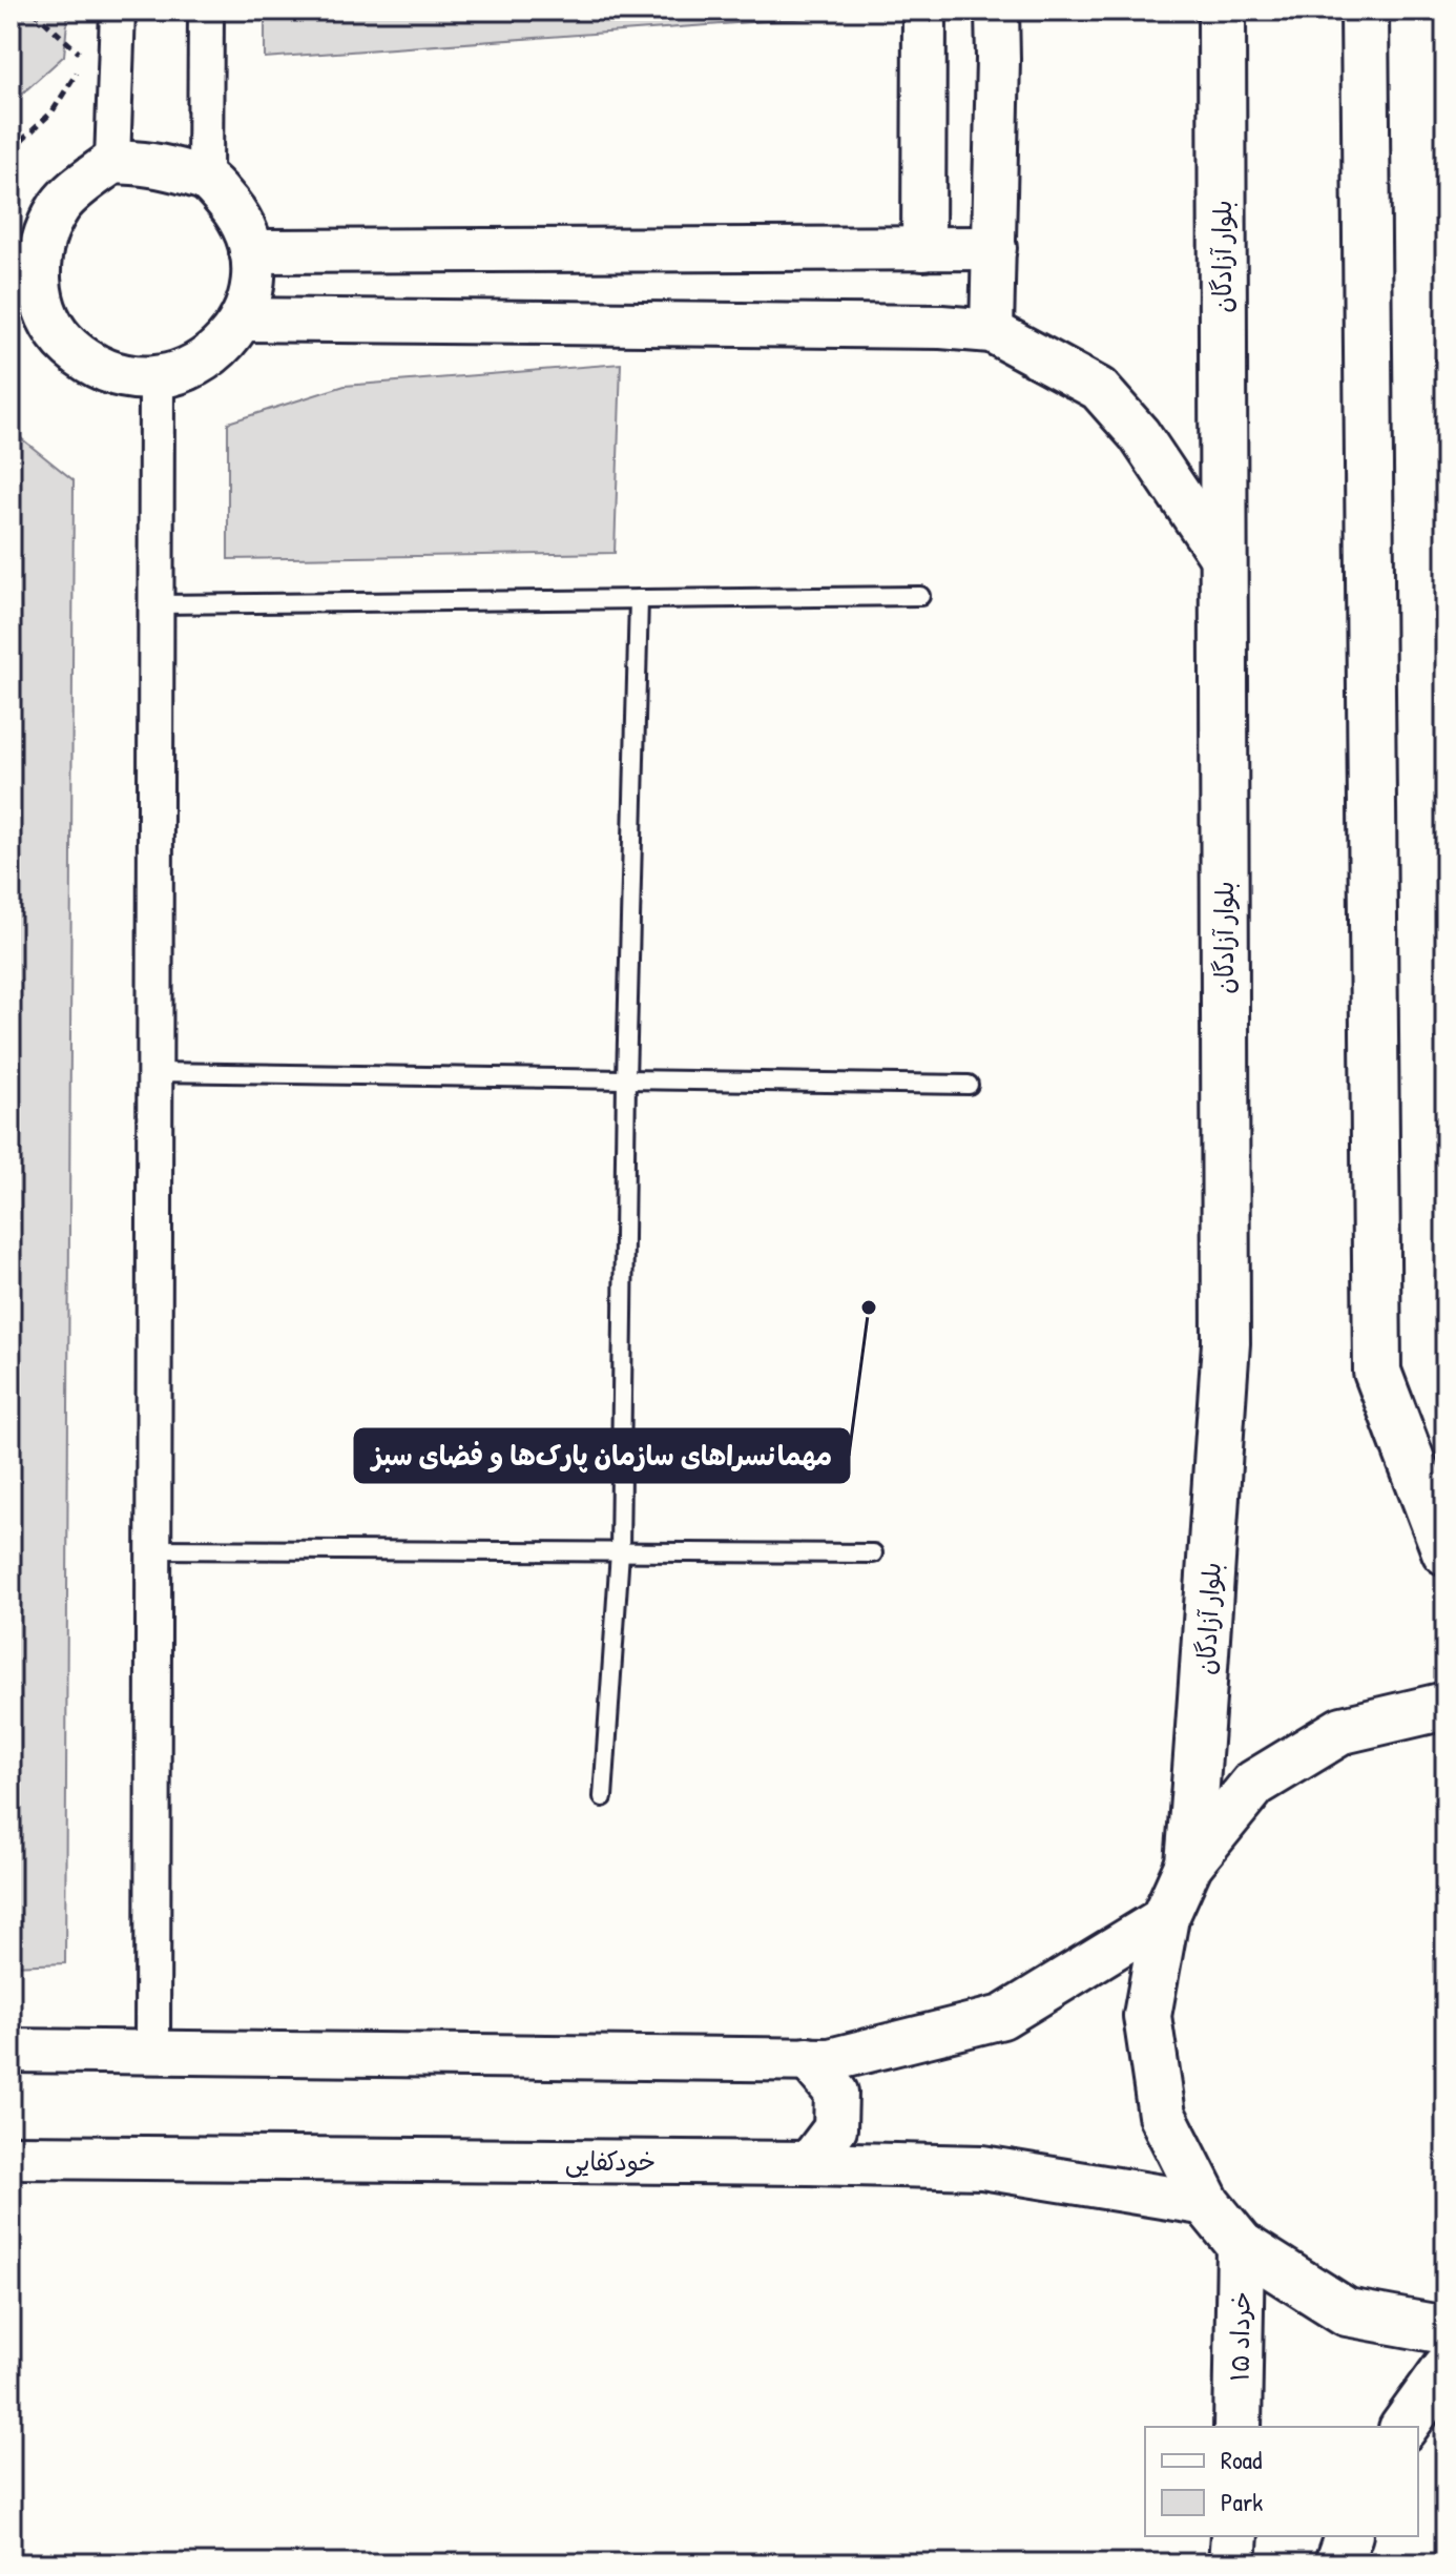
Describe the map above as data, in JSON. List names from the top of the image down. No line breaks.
{"streets":{"main road":["بلوار آزادگان","۱۵ خرداد"],"street":["خودکفایی"]},"places":["مهمانسراهای سازمان پارک‌ها و فضای سبز"],"legend":["Road","Park"]}
